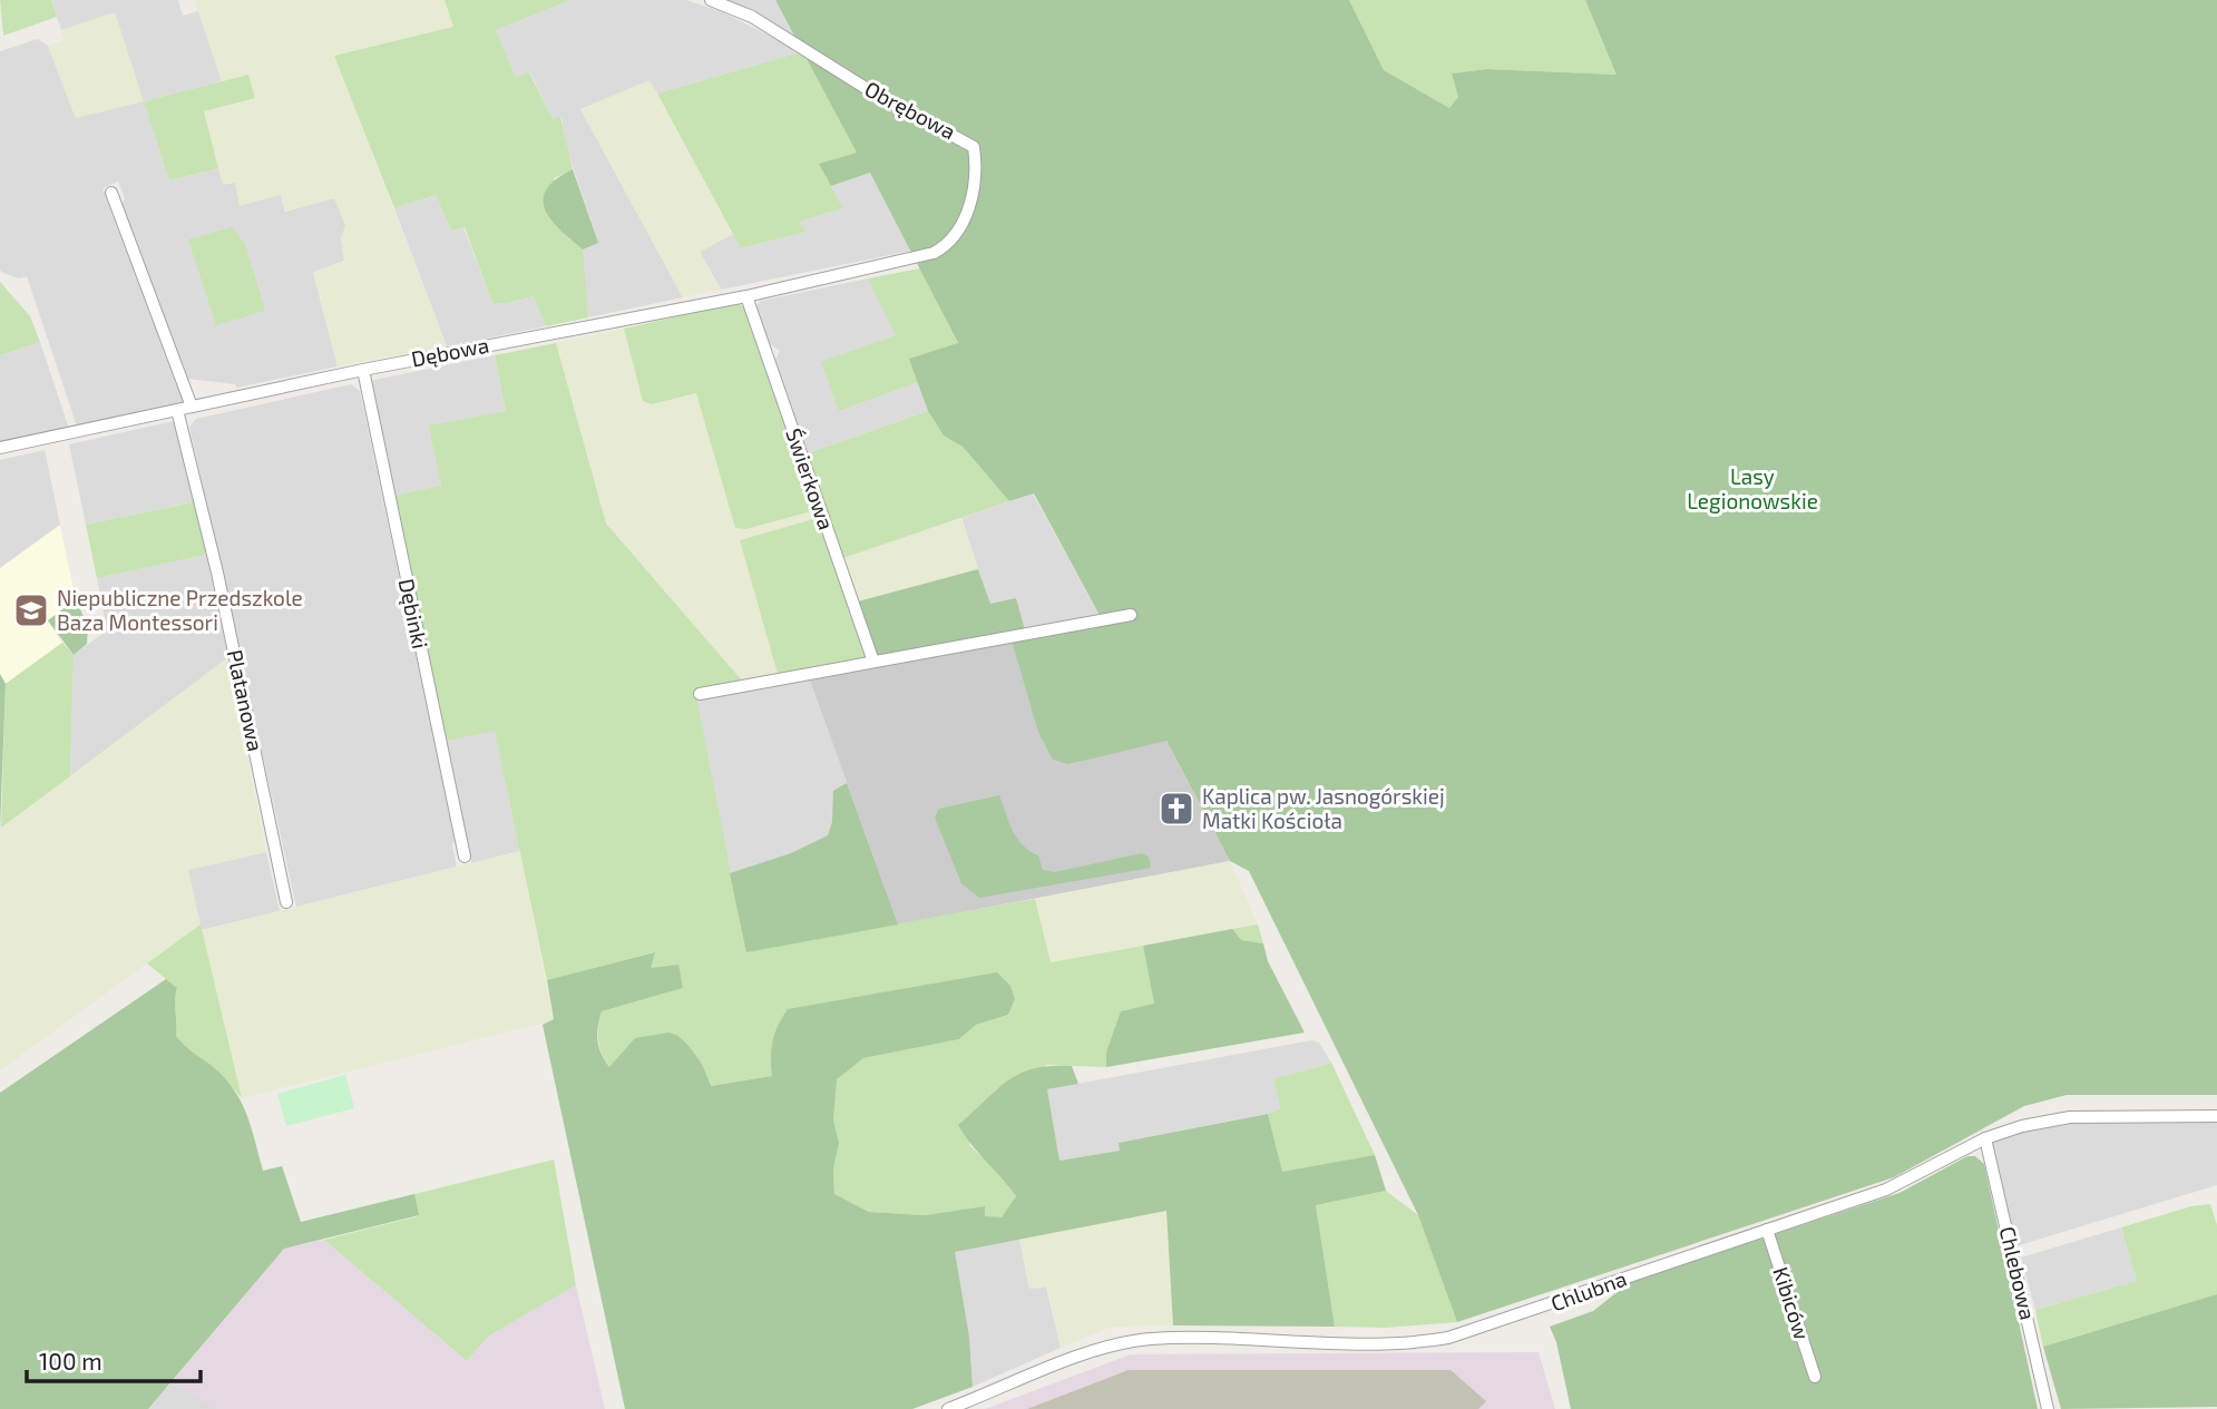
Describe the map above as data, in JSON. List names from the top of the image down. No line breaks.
{"streets":{"street":["Obrębowa","Dębowa","Świerkowa","Dębinki","Platanowa","Chlebowa","Chlubna","Kibiców"]},"crossings":[["Obrębowa","Dębowa"],["Dębowa","Świerkowa"],["Dębowa","Dębinki"],["Dębowa","Platanowa"],["Chlebowa","Chlubna"],["Chlubna","Kibiców"]],"parks":["Lasy Legionowskie"],"places":{"school or university":["Niepubliczne Przedszkole Baza Montessori"],"church":["Kaplica pw. Jasnogórskiej Matki Kościoła"]},"scale_bar":"100 m"}
